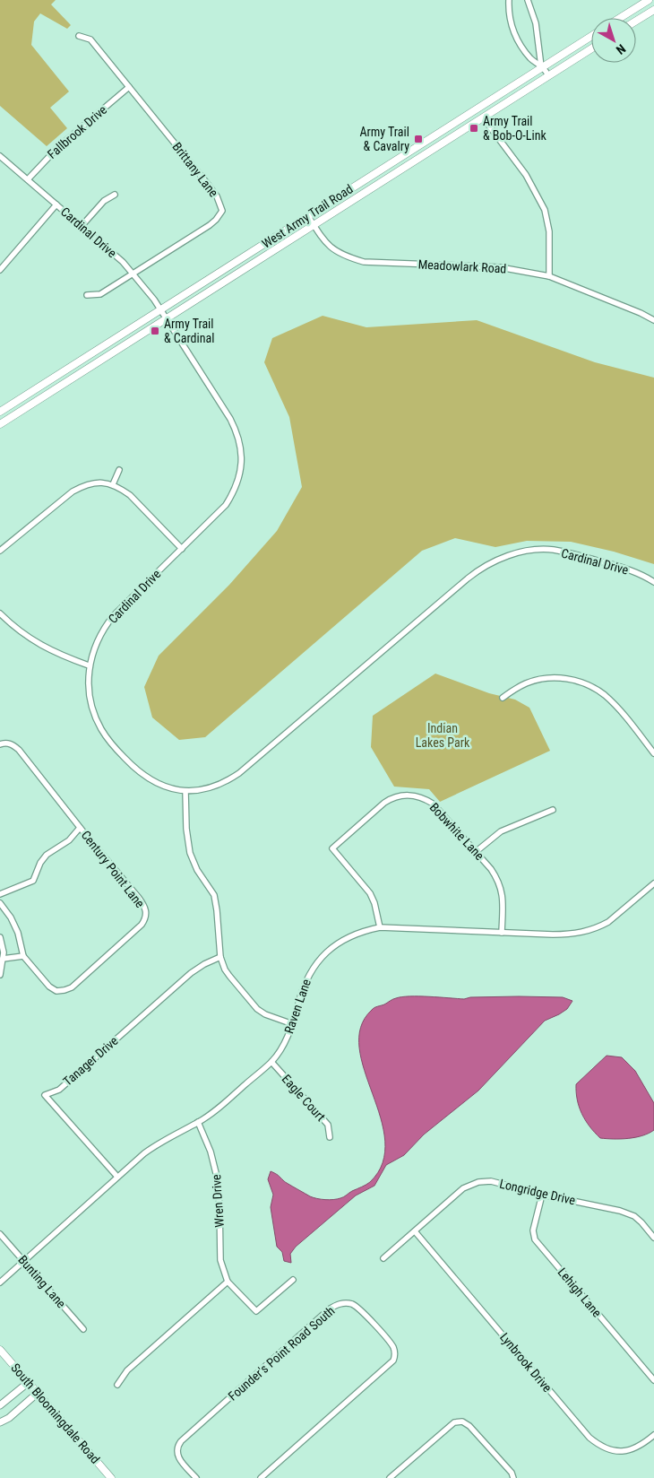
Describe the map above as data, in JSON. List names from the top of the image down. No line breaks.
{"streets":{"main road":["West Army Trail Road","South Bloomingdale Road"],"street":["Fallbrook Drive","Brittany Lane","Cardinal Drive","Meadowlark Road","Bobwhite Lane","Century Point Lane","Raven Lane","Tanager Drive","Eagle Court","Longridge Drive","Wren Drive","Bunting Lane","Lehigh Lane","Founder's Point Road South","Lynbrook Drive"]},"crossings":[["Fallbrook Drive","Brittany Lane"],["Fallbrook Drive","Cardinal Drive"],["Brittany Lane","Cardinal Drive"],["West Army Trail Road","Cardinal Drive"],["West Army Trail Road","Meadowlark Road"],["Bobwhite Lane","Raven Lane"],["Raven Lane","Tanager Drive"],["Raven Lane","Eagle Court"],["Raven Lane","Wren Drive"],["Raven Lane","Bunting Lane"],["Longridge Drive","Lehigh Lane"],["Longridge Drive","Lynbrook Drive"]],"parks":["Indian Lakes Park"],"places":{"transit":["Army Trail & Bob-O-Link","Army Trail & Cavalry","Army Trail & Cardinal"]},"north":"bottom right"}
